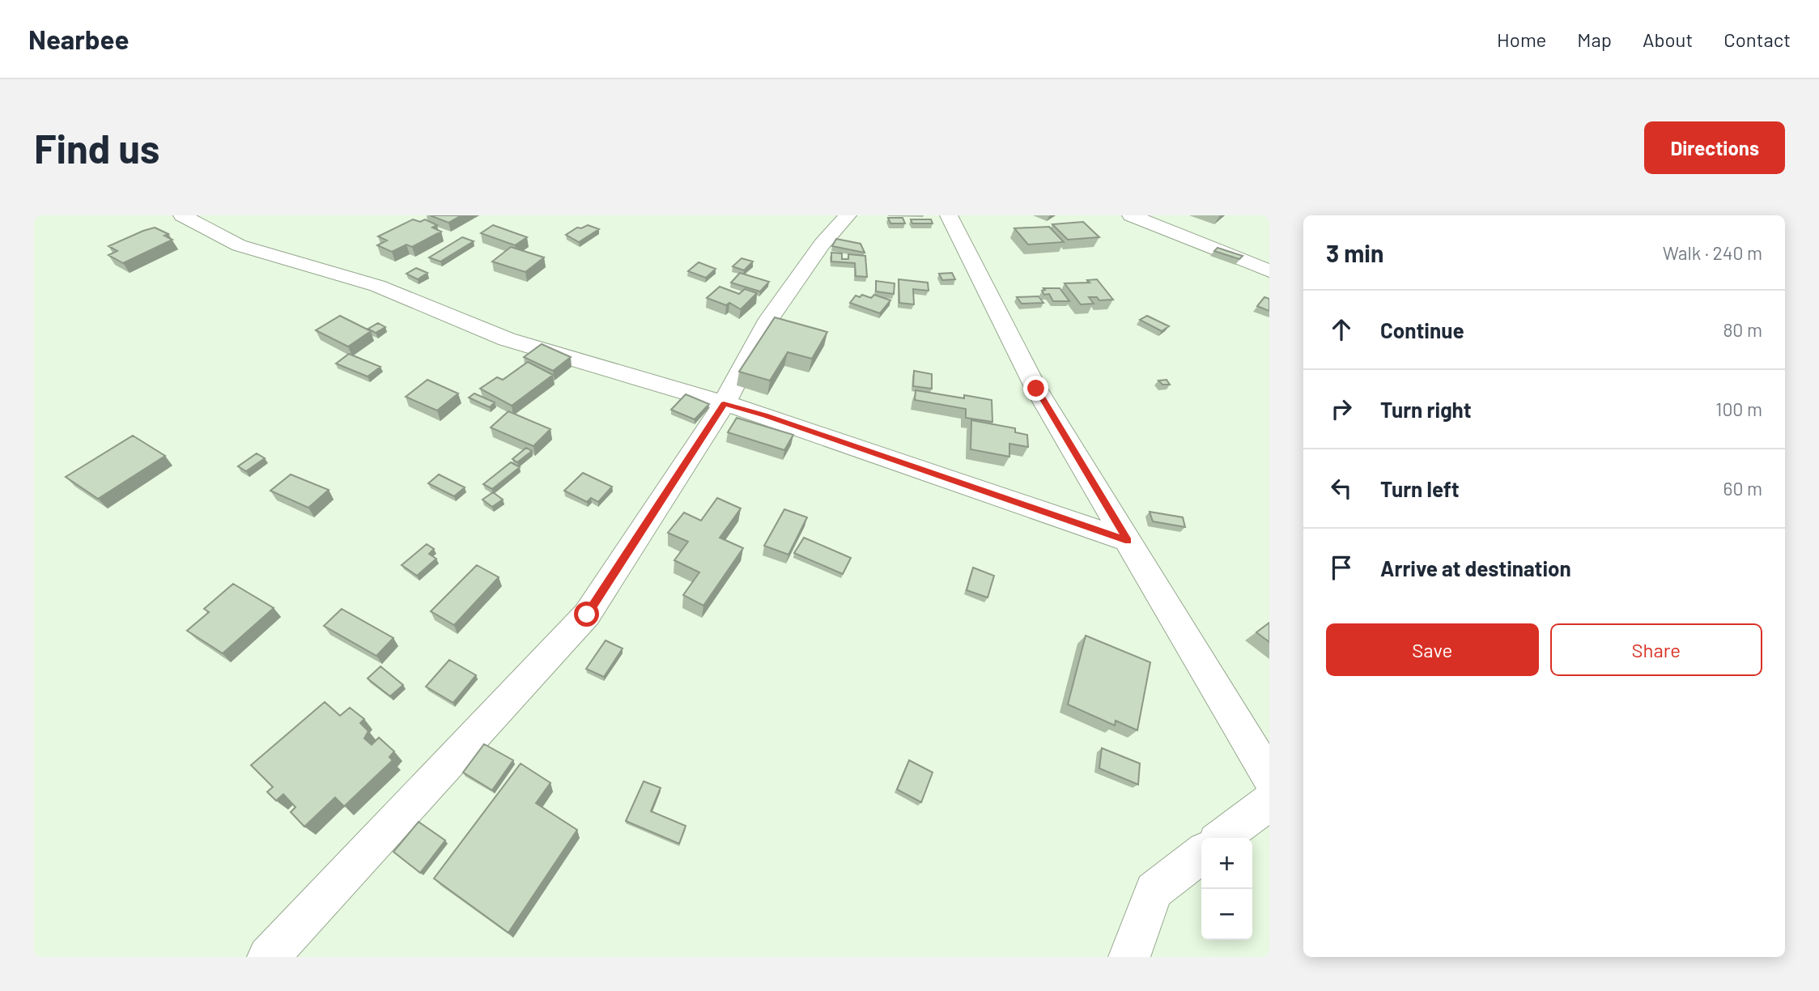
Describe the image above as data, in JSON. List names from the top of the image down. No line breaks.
{"page":{"header":"Nearbee","nav":["Home","Map","About","Contact"],"buttons":["Directions",["Save","Share"]],"title":"Find us","heading":["3 min","Walk · 240 m"],"list":[["Continue","80 m"],["Turn right","100 m"],["Turn left","60 m"],"Arrive at destination"],"map_buttons":["+","−"]}}
